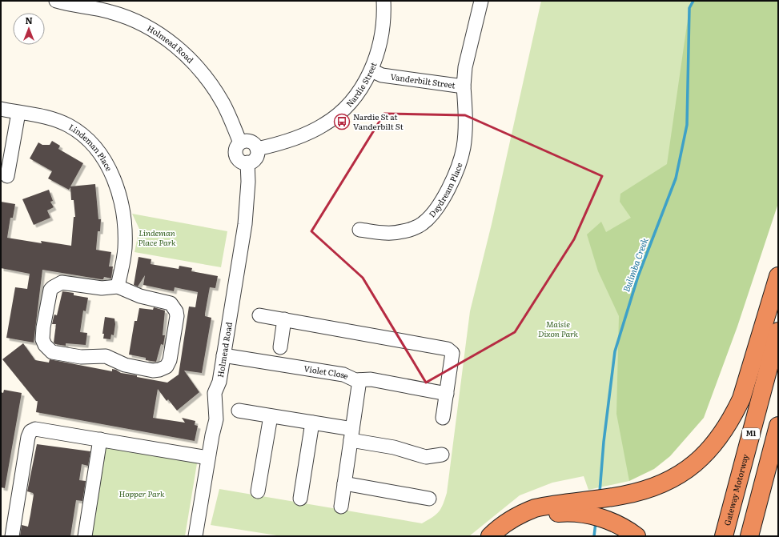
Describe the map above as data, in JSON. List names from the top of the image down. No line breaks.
{"streets":{"highway":["M1","Gateway Motorway"],"street":["Holmead Road","Vanderbilt Street","Nardie Street","Lindeman Place","Daydream Place","Violet Close"]},"crossings":[["Holmead Road","Nardie Street"],["Holmead Road","Violet Close"],["Vanderbilt Street","Nardie Street"],["Vanderbilt Street","Daydream Place"]],"water":["Bulimba Creek"],"parks":["Lindeman Place Park","Maisie Dixon Park","Hopper Park"],"places":{"bus stop":["Nardie St at Vanderbilt St"]},"north":"top"}
